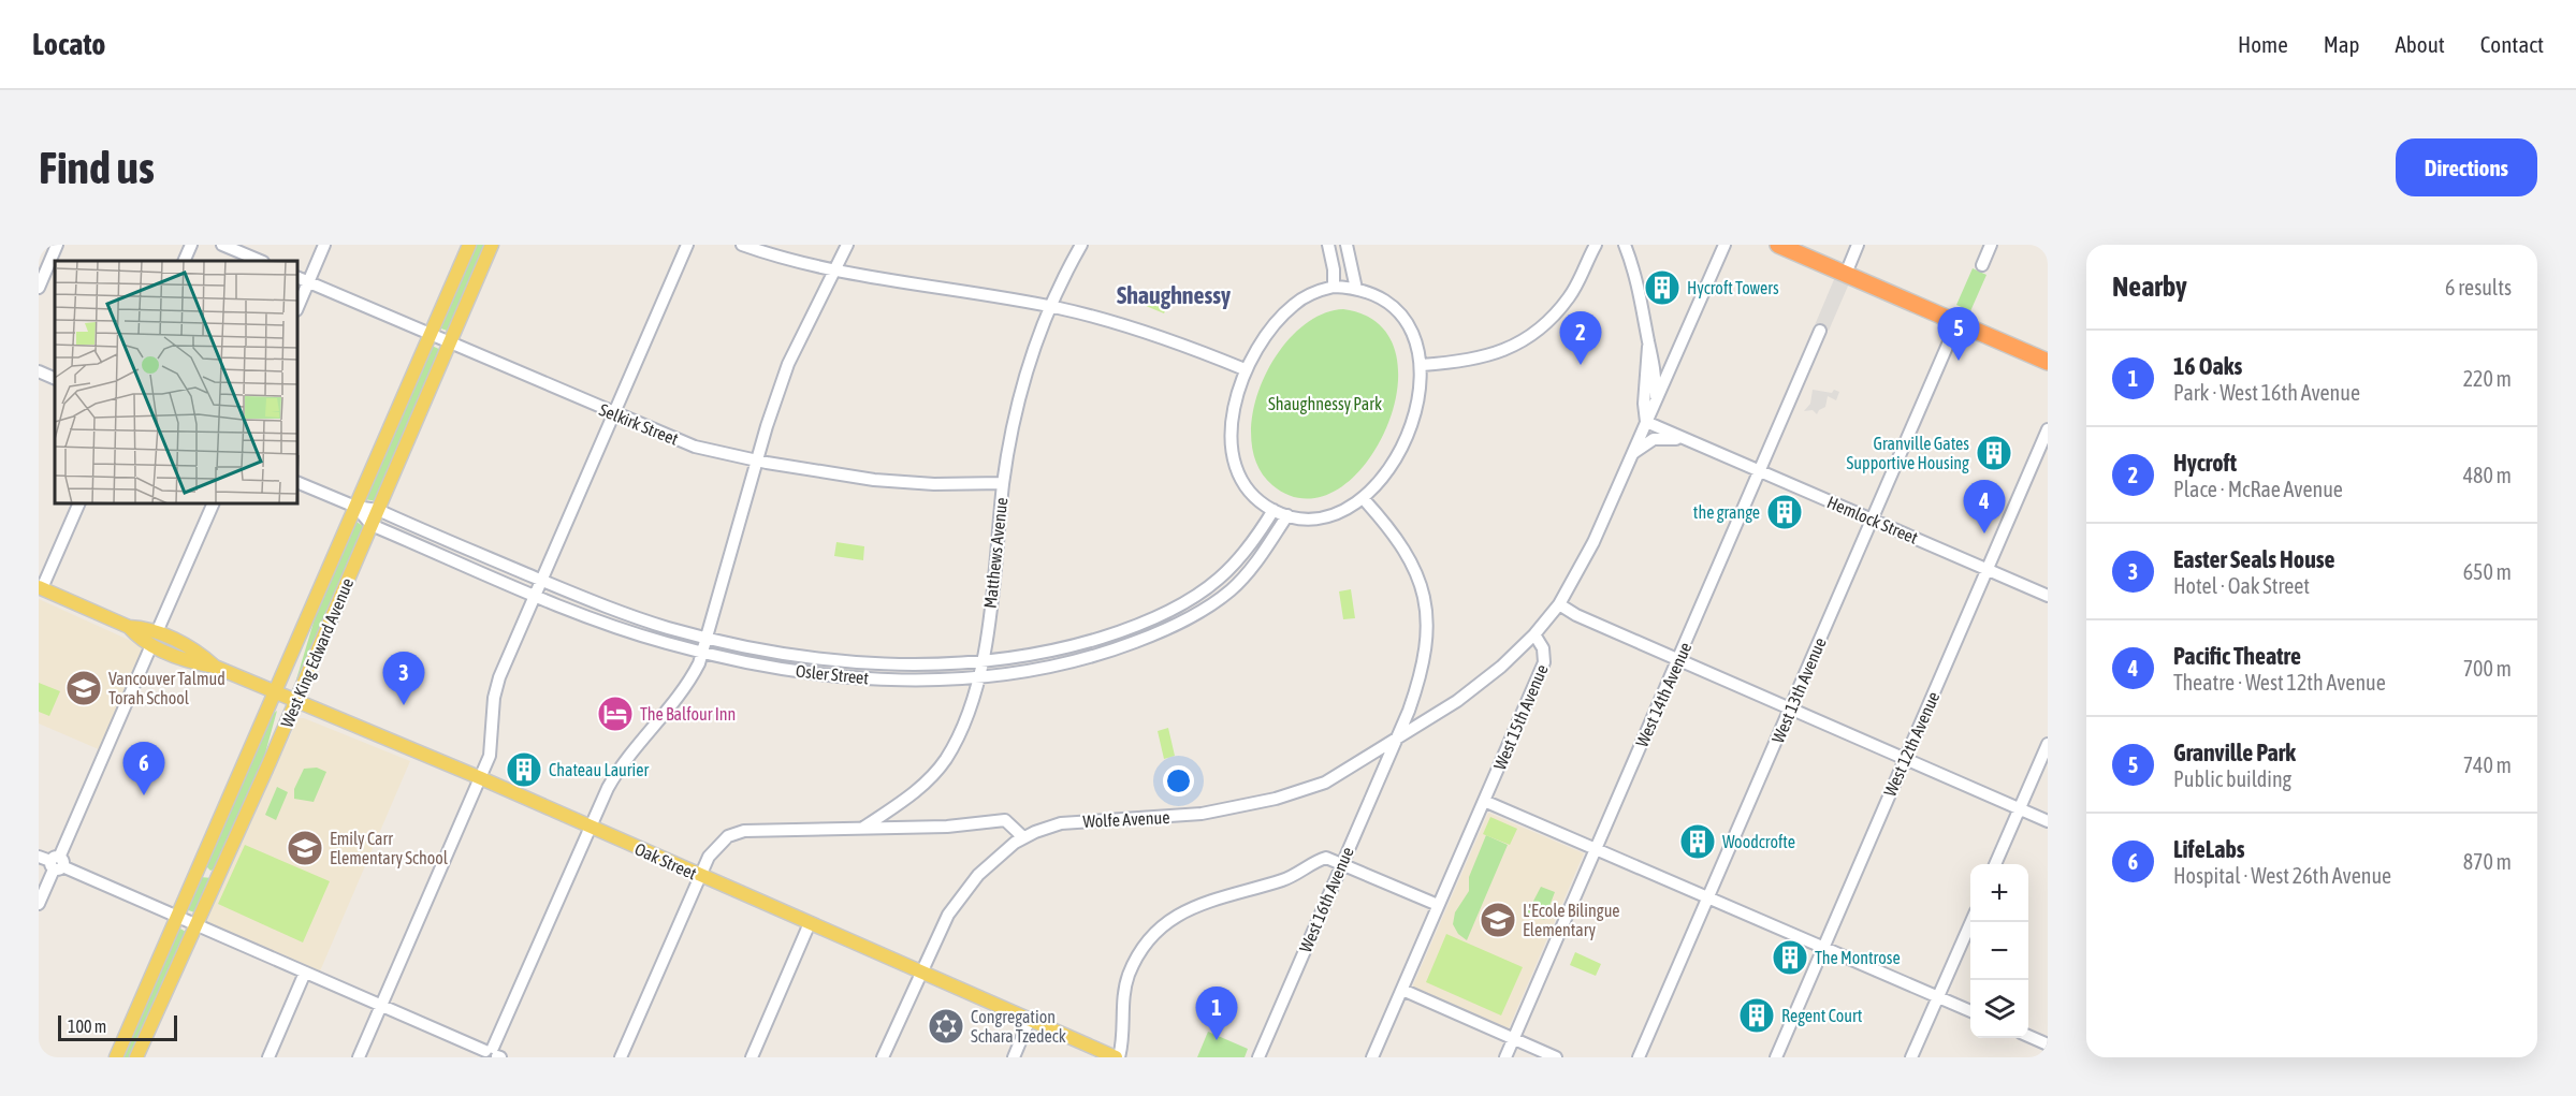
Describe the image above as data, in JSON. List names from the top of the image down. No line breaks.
{"streets":{"main road":["West King Edward Avenue","Oak Street"],"street":["Selkirk Street","Hemlock Street","Matthews Avenue","Osler Street","West 13th Avenue","West 14th Avenue","West 15th Avenue","West 12th Avenue","Wolfe Avenue","West 16th Avenue"]},"crossings":[["Selkirk Street","Matthews Avenue"],["Selkirk Street","West King Edward Avenue"],["Hemlock Street","West 13th Avenue"],["Hemlock Street","West 14th Avenue"],["Hemlock Street","West 12th Avenue"],["Matthews Avenue","Osler Street"],["West King Edward Avenue","Osler Street"],["West King Edward Avenue","Oak Street"],["Osler Street","West 16th Avenue"],["West 15th Avenue","Wolfe Avenue"],["Wolfe Avenue","Oak Street"],["Wolfe Avenue","West 16th Avenue"]],"districts":["Shaughnessy"],"parks":["Shaughnessy Park"],"places":{"building":["Hycroft Towers","Granville Gates Supportive Housing","the grange","Chateau Laurier","Woodcrofte","The Montrose","Regent Court"],"school or university":["Vancouver Talmud Torah School","Emily Carr Elementary School","L'Ecole Bilingue Elementary"],"hotel":["The Balfour Inn"],"synagogue":["Congregation Schara Tzedeck"]},"scale_bar":"100 m","page":{"header":"Locato","nav":["Home","Map","About","Contact"],"buttons":"Directions","title":"Find us","heading":["Nearby","6 results"],"pins":["5","2","4","3","6","1"],"list":[{"mark":"1","name":"16 Oaks","note":"Park · West 16th Avenue","value":"220 m"},{"mark":"2","name":"Hycroft","note":"Place · McRae Avenue","value":"480 m"},{"mark":"3","name":"Easter Seals House","note":"Hotel · Oak Street","value":"650 m"},{"mark":"4","name":"Pacific Theatre","note":"Theatre · West 12th Avenue","value":"700 m"},{"mark":"5","name":"Granville Park","note":"Public building","value":"740 m"},{"mark":"6","name":"LifeLabs","note":"Hospital · West 26th Avenue","value":"870 m"}],"map_buttons":["+","−"],"scale":"100 m"}}
